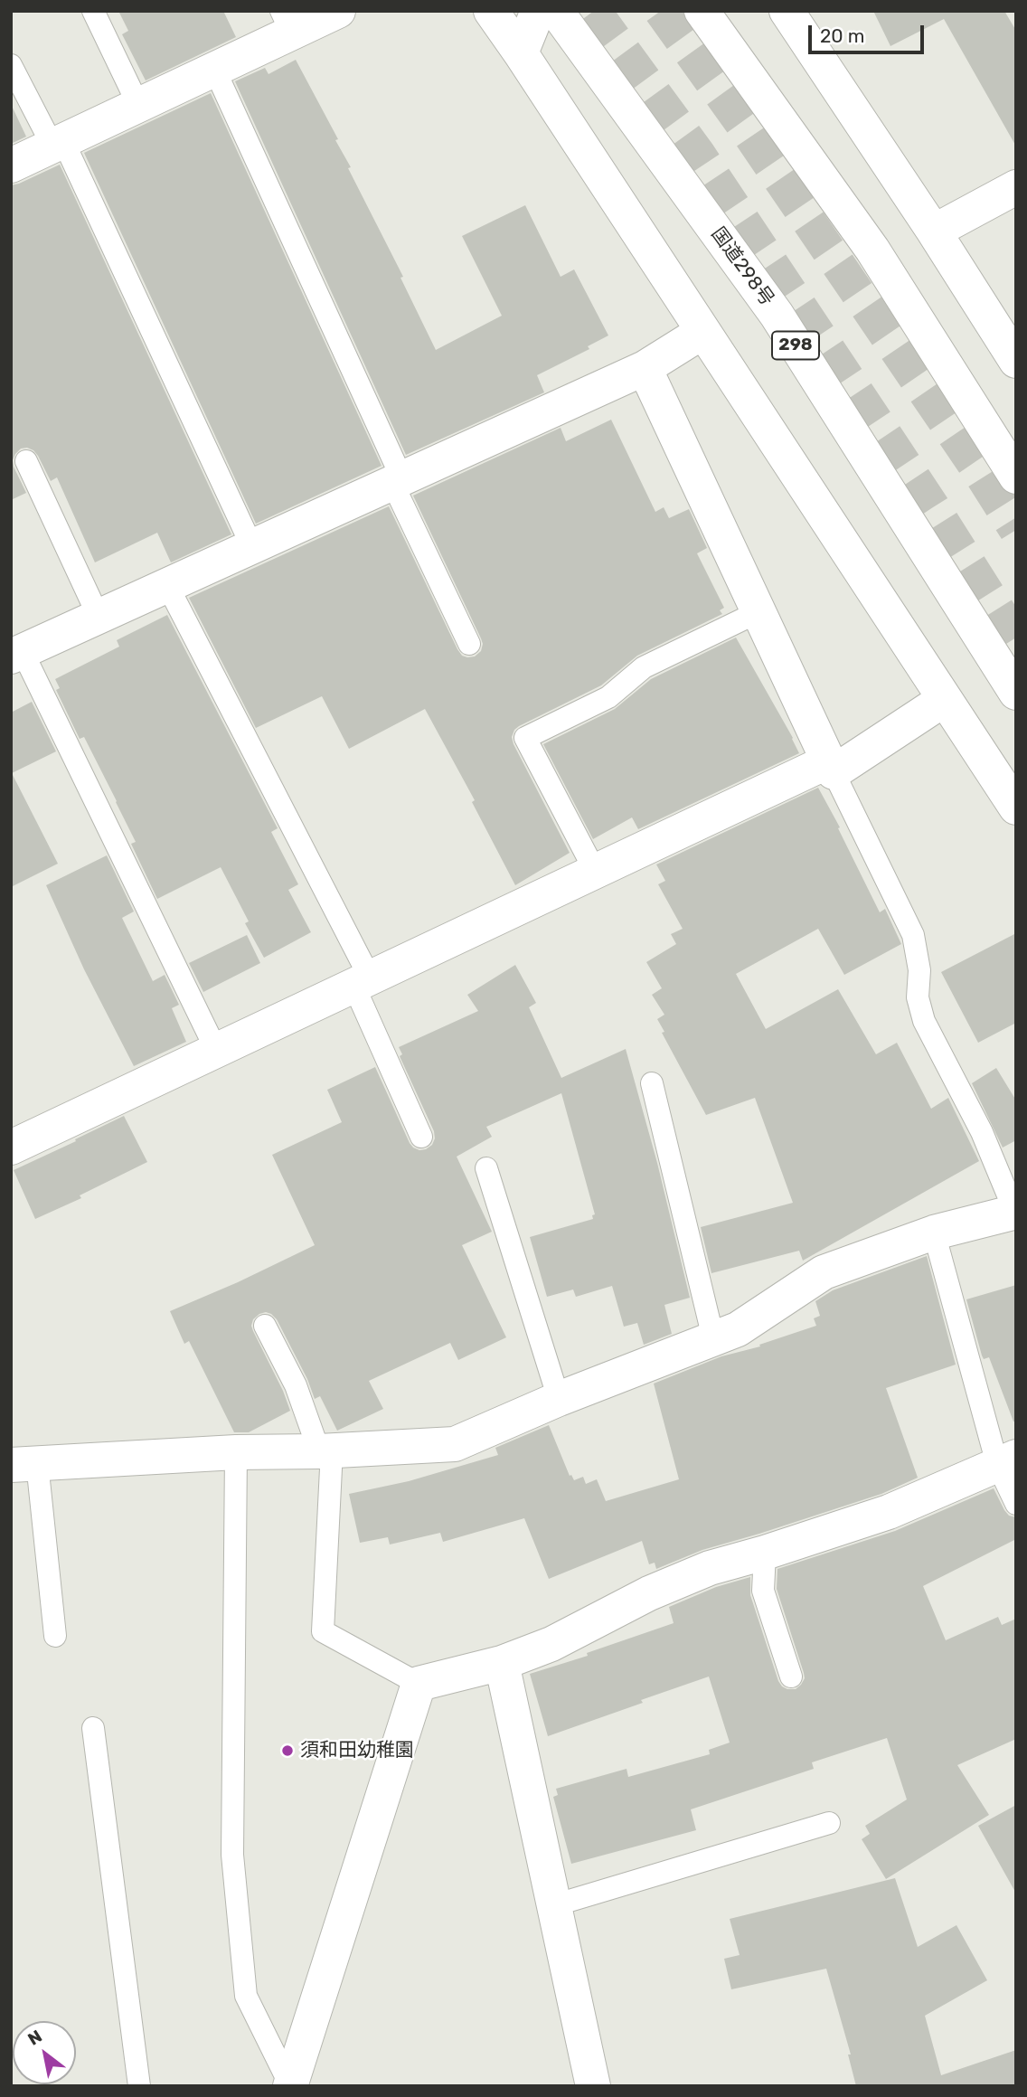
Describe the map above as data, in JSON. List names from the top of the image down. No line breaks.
{"streets":{"main road":["国道298号","298"]},"places":["須和田幼稚園"],"scale_bar":"20 m","north":"top left"}
